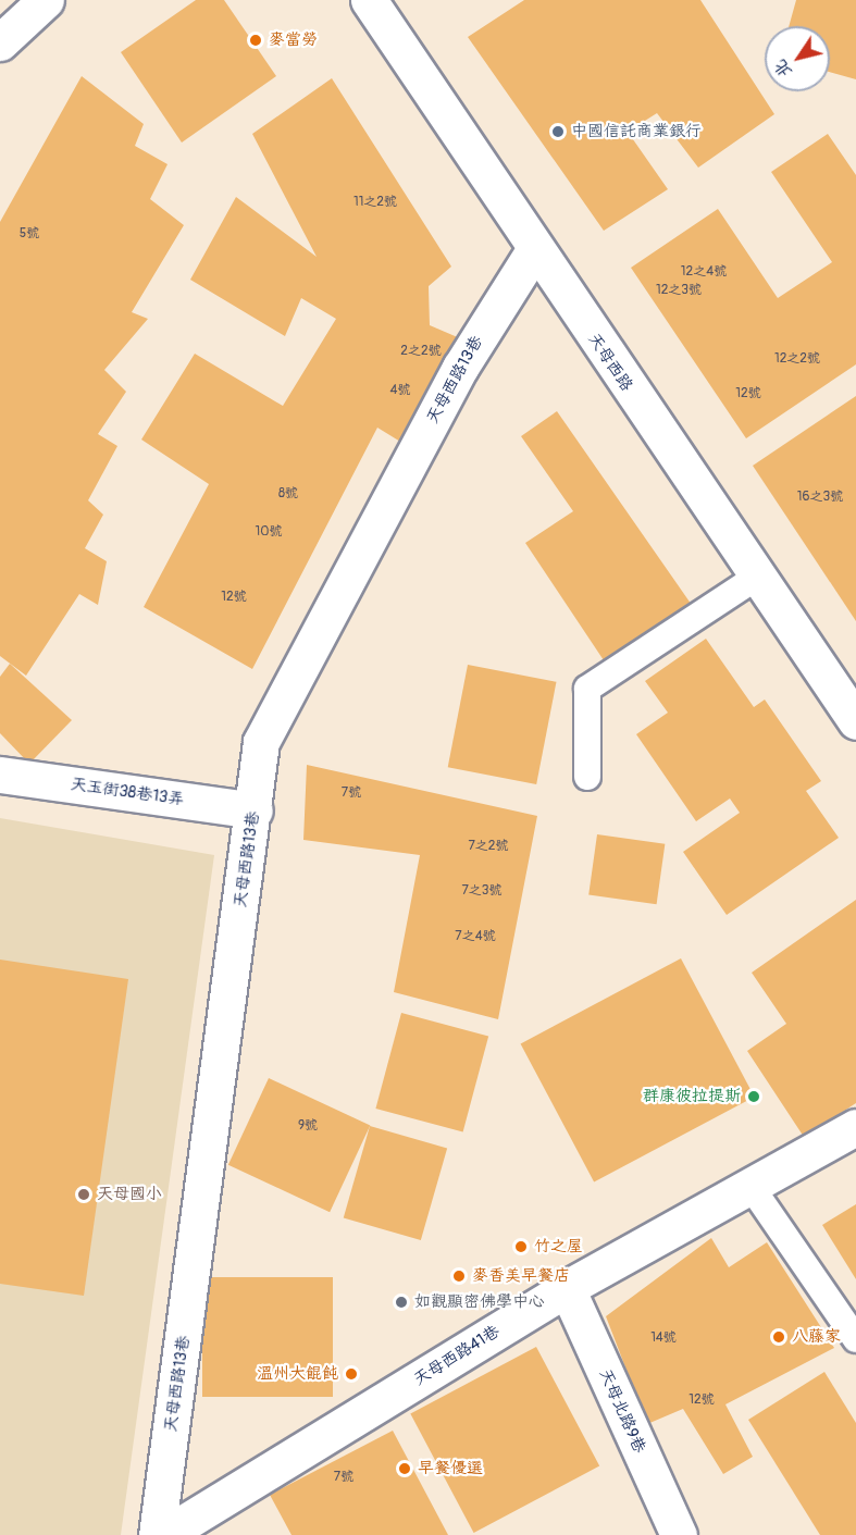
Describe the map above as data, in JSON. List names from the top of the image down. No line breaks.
{"streets":{"street":["天母西路","天母西路13巷","天玉街38巷13弄","天母西路41巷","天母北路9巷"]},"crossings":[["天母西路","天母西路13巷"],["天母西路13巷","天玉街38巷13弄"],["天母西路41巷","天母北路9巷"]],"places":["麥當勞","中國信託商業銀行","群康彼拉提斯","天母國小","竹之屋","麥香美早餐店","如觀顯密佛學中心","八藤家","溫州大餛飩","早餐優選"],"house_numbers":["11之2號","5號","12之4號","12之3號","2之2號","12之2號","4號","12號","8號","16之3號","10號","12號","7號","7之2號","7之3號","7之4號","9號","14號","12號","7號"],"north":"bottom left"}
